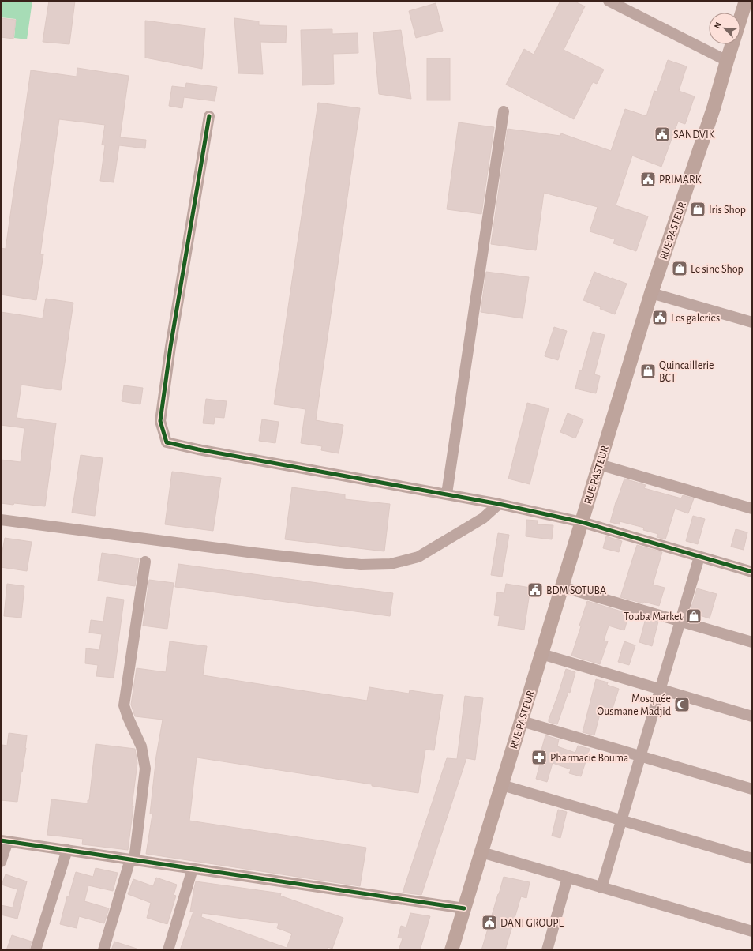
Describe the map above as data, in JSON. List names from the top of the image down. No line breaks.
{"streets":{"main road":["RUE PASTEUR"]},"places":{"public building":["SANDVIK","PRIMARK","Les galeries","BDM SOTUBA","DANI GROUPE"],"shop":["Iris Shop","Le sine Shop","Quincaillerie BCT","Touba Market"],"mosque":["Mosquée Ousmane Madjid"],"pharmacy":["Pharmacie Bouma"]},"north":"top left"}
